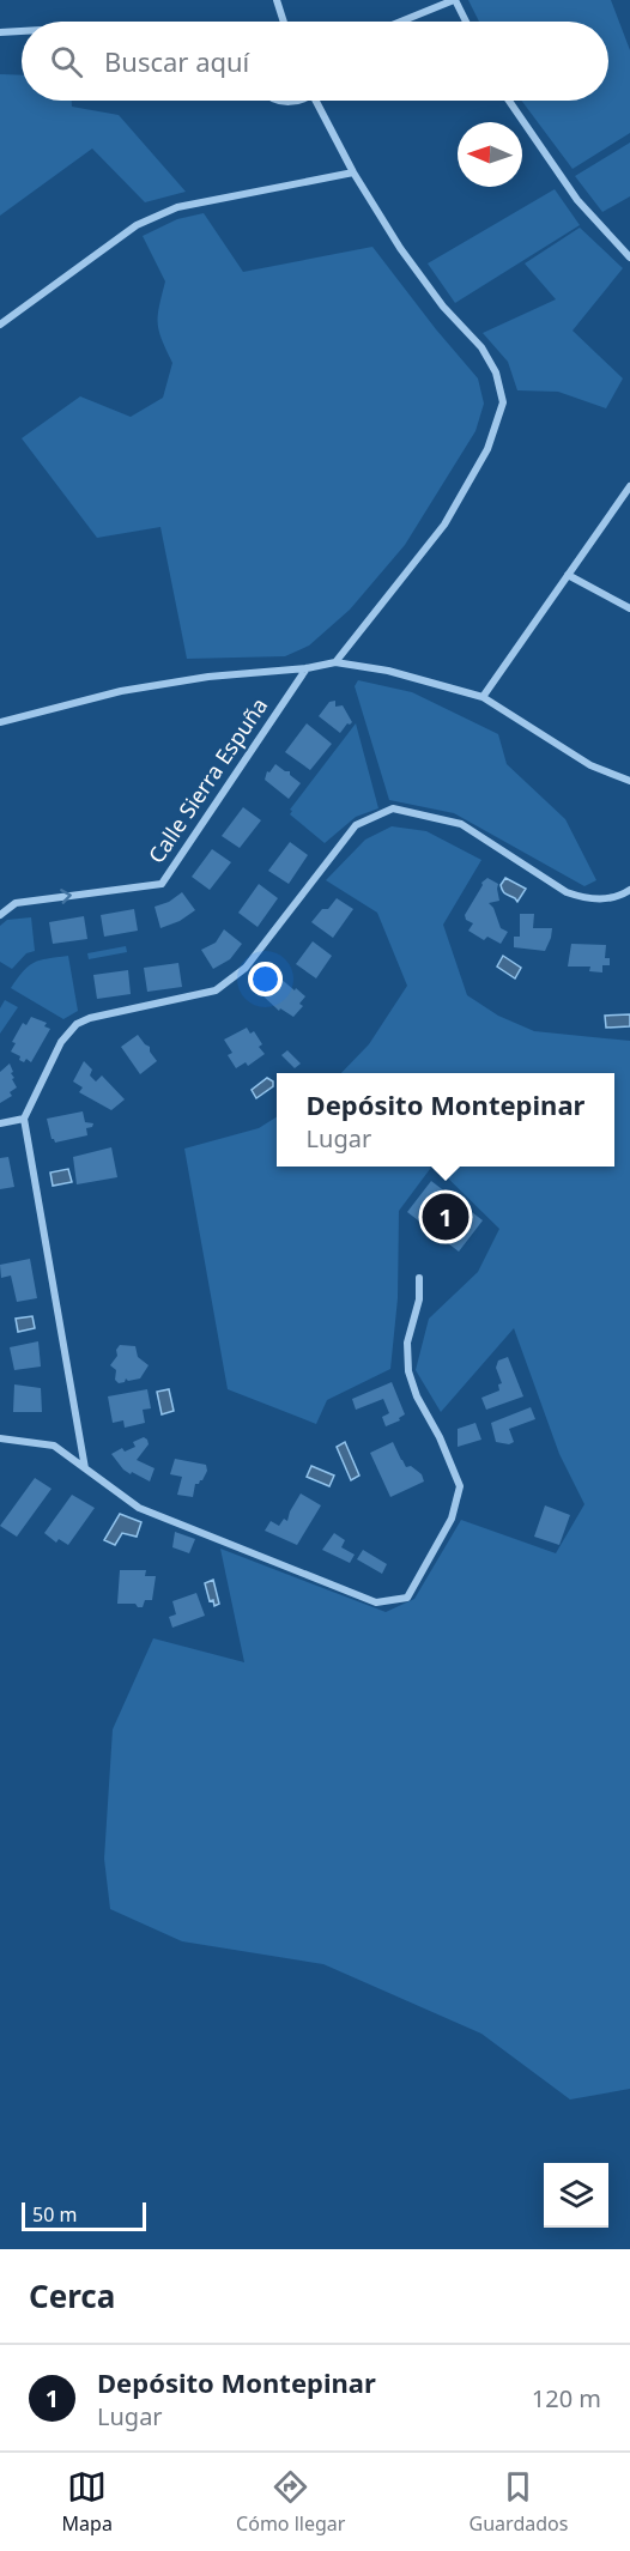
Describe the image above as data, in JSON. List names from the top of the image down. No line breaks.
{"streets":{"street":["Calle Sierra Espuña"]},"one_way":["Calle Sierra Espuña"],"scale_bar":"50 m","north":"left","page":{"search":"Buscar aquí","popup":["Depósito Montepinar","Lugar"],"pins":"1","scale":"50 m","heading":"Cerca","list":[{"mark":"1","name":"Depósito Montepinar","note":"Lugar","value":"120 m"}],"nav":["Mapa","Cómo llegar","Guardados"]}}
